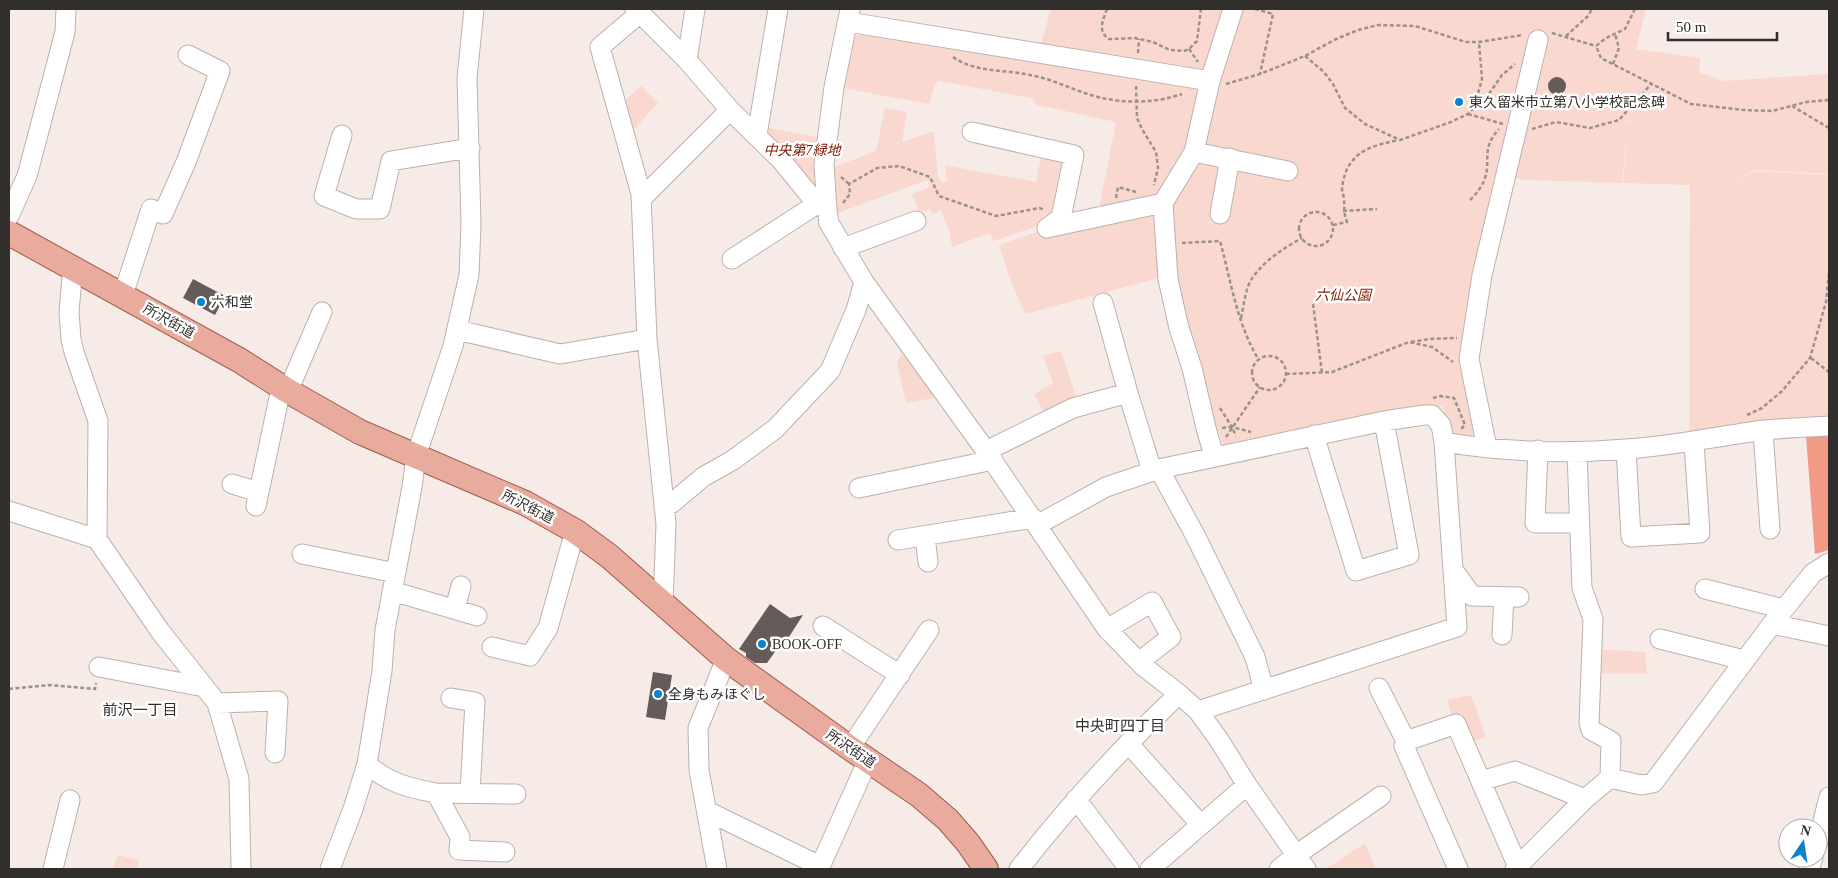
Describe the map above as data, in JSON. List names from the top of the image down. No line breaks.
{"streets":{"main road":["所沢街道"]},"districts":["前沢一丁目","中央町四丁目"],"parks":["中央第7緑地","六仙公園"],"places":["東久留米市立第八小学校記念碑","六和堂","BOOK-OFF","全身もみほぐし"],"scale_bar":"50 m","north":"top"}
